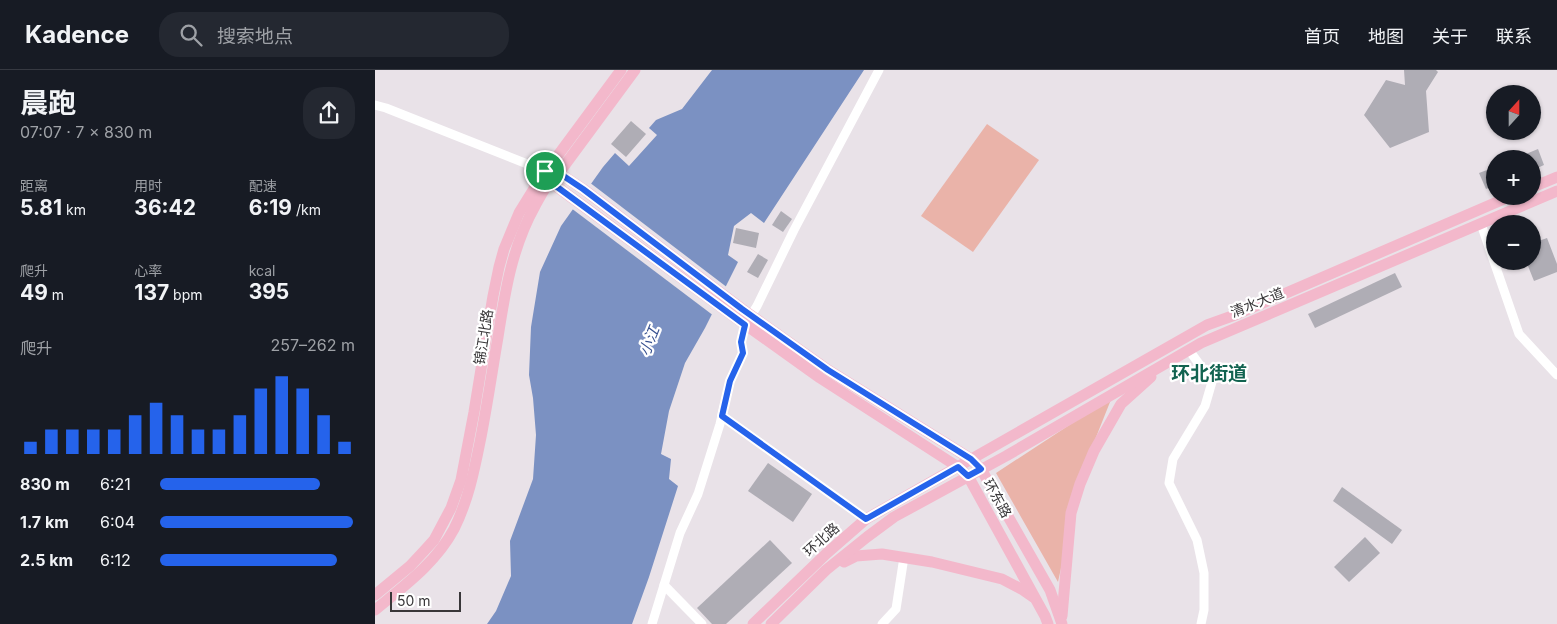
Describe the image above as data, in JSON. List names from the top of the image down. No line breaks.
{"streets":{"main road":["清水大道","锦江北路","环东路","环北路"]},"crossings":[["清水大道","环东路"],["清水大道","环北路"],["环东路","环北路"]],"districts":["环北街道"],"water":["小江"],"scale_bar":"50 m","north":"top","page":{"header":"Kadence","search":"搜索地点","nav":["首页","地图","关于","联系"],"heading":["晨跑","07:07 · 7 × 830 m"],"map_buttons":["+","−"],"stats":[["距离","5.81 km"],["用时","36:42"],["配速","6:19 /km"],["爬升","49 m"],["心率","137 bpm"],["kcal","395"]],"chart":["爬升","257–262 m"],"list":[{"name":"830 m","note":"6:21"},{"name":"1.7 km","note":"6:04"},{"name":"2.5 km","note":"6:12"}],"scale":"50 m"}}
